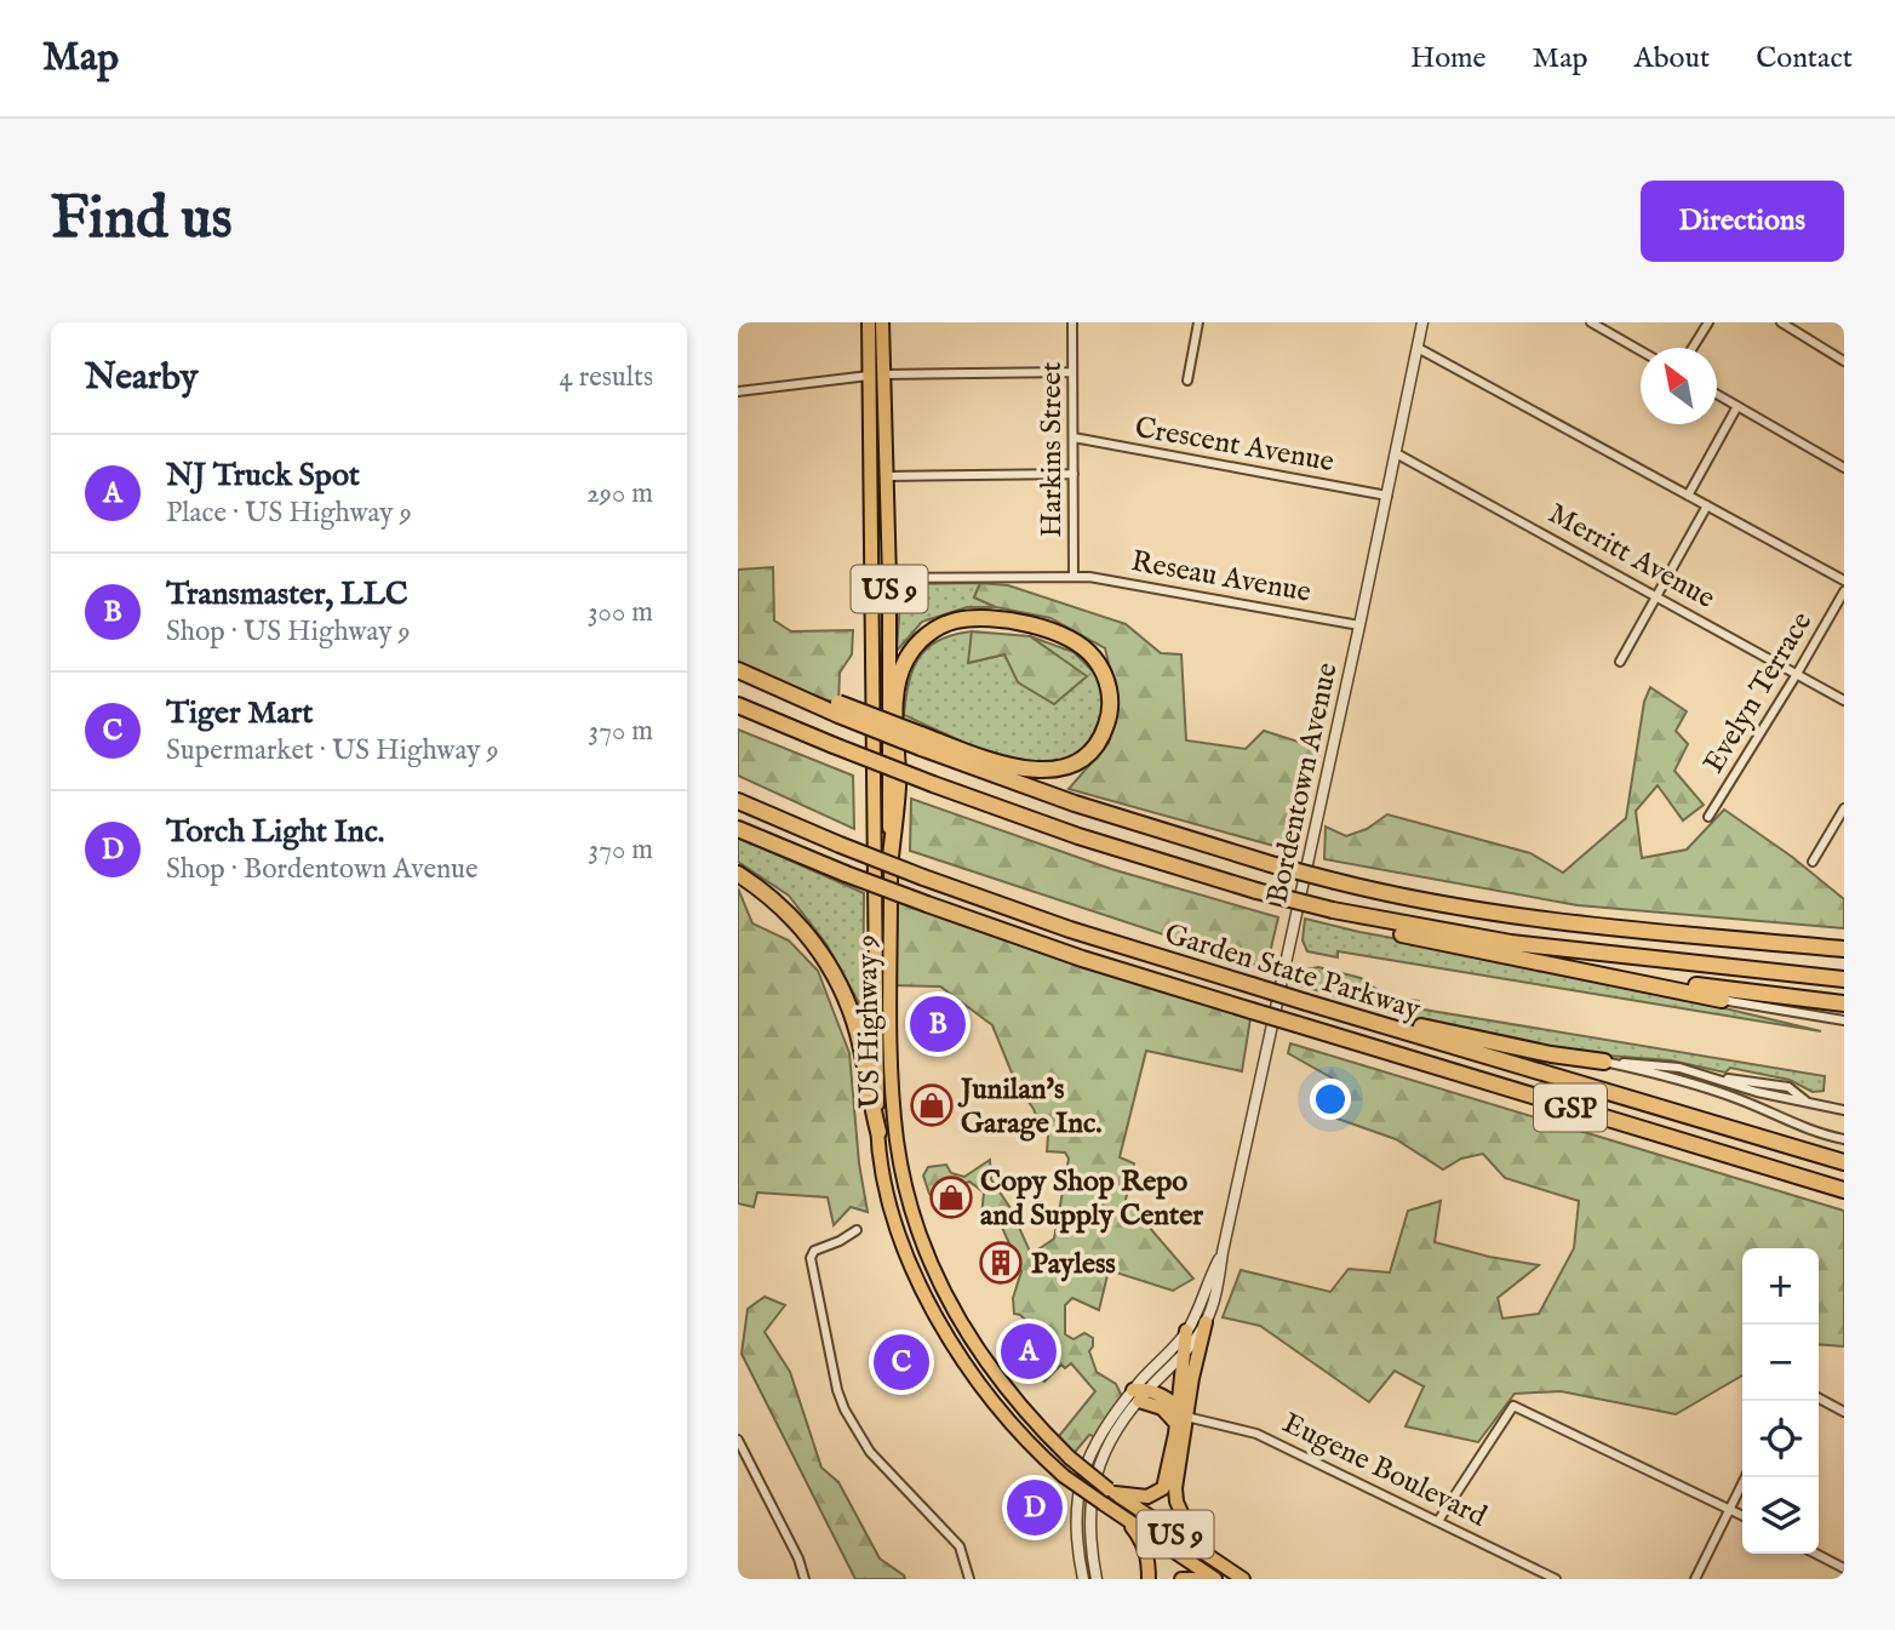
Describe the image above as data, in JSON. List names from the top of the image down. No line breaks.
{"streets":{"highway":["US 9","Garden State Parkway","US Highway 9","GSP"],"street":["Crescent Avenue","Harkins Street","Merritt Avenue","Reseau Avenue","Evelyn Terrace","Bordentown Avenue","Eugene Boulevard"]},"crossings":[["Crescent Avenue","Harkins Street"],["Crescent Avenue","Bordentown Avenue"],["Harkins Street","Reseau Avenue"],["Merritt Avenue","Evelyn Terrace"],["Merritt Avenue","Bordentown Avenue"],["Reseau Avenue","Bordentown Avenue"],["Reseau Avenue","US Highway 9"]],"places":{"shop":["Junilan's Garage Inc.","Copy Shop Repo and Supply Center"],"building":["Payless"]},"north":"top left","page":{"header":"Map","nav":["Home","Map","About","Contact"],"buttons":"Directions","title":"Find us","heading":["Nearby","4 results"],"list":[{"mark":"A","name":"NJ Truck Spot","note":"Place · US Highway 9","value":"290 m"},{"mark":"B","name":"Transmaster, LLC","note":"Shop · US Highway 9","value":"300 m"},{"mark":"C","name":"Tiger Mart","note":"Supermarket · US Highway 9","value":"370 m"},{"mark":"D","name":"Torch Light Inc.","note":"Shop · Bordentown Avenue","value":"370 m"}],"pins":["B","A","C","D"],"map_buttons":["+","−"]}}
